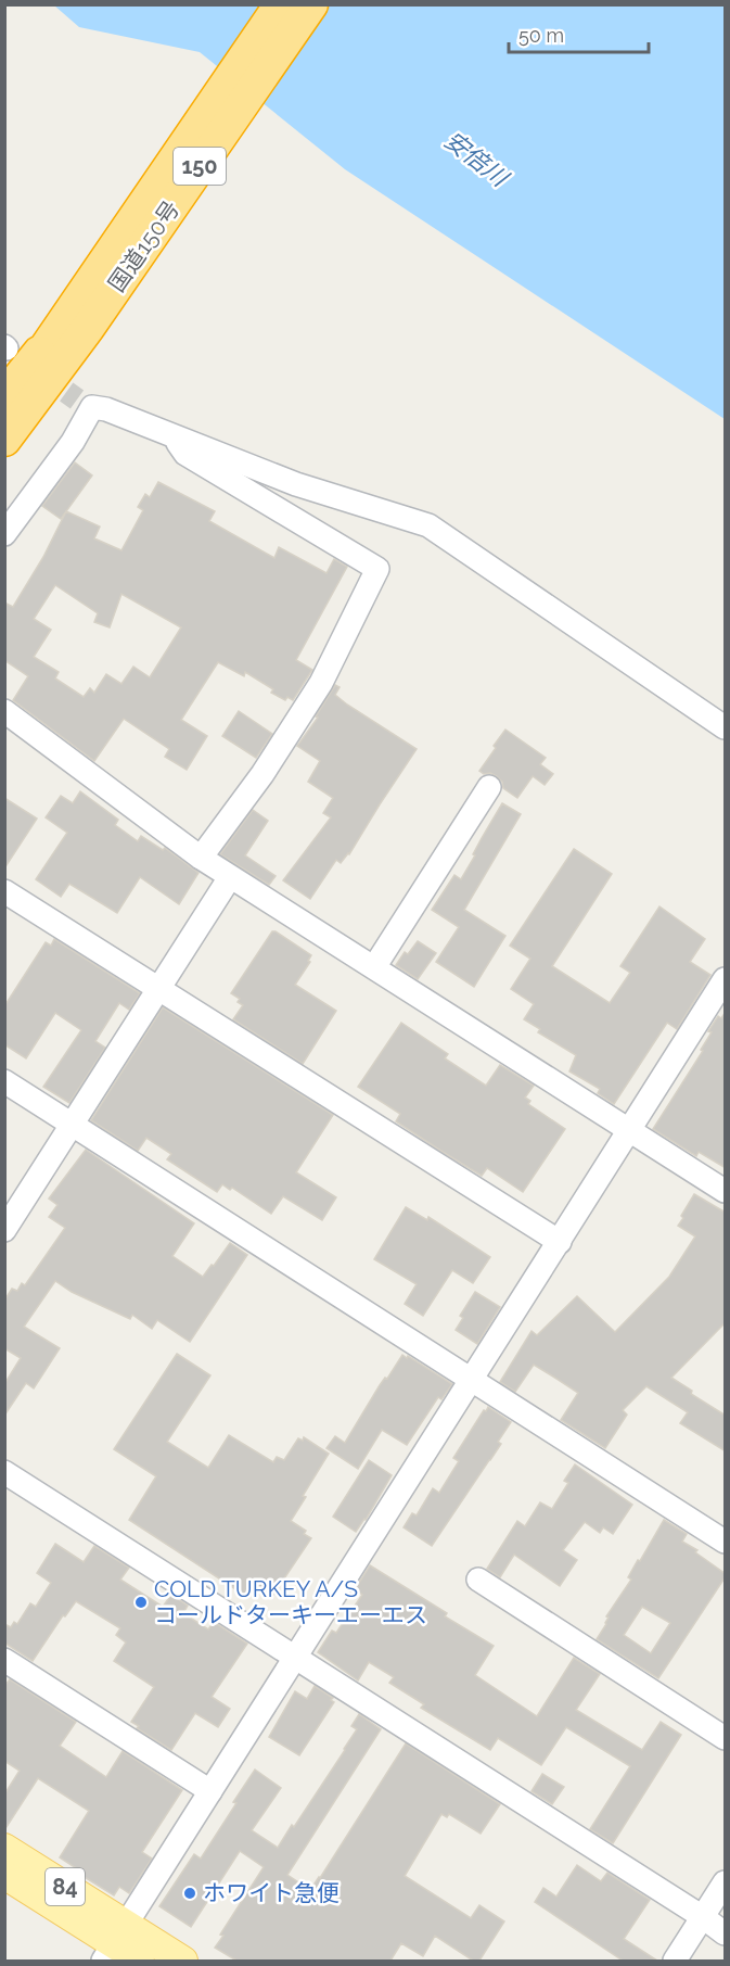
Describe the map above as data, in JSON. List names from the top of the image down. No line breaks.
{"streets":{"highway":["150","国道150号"],"main road":["84"]},"water":["安倍川"],"places":["COLD TURKEY A/S コールドターキーエーエス","ホワイト急便"],"scale_bar":"50 m"}
